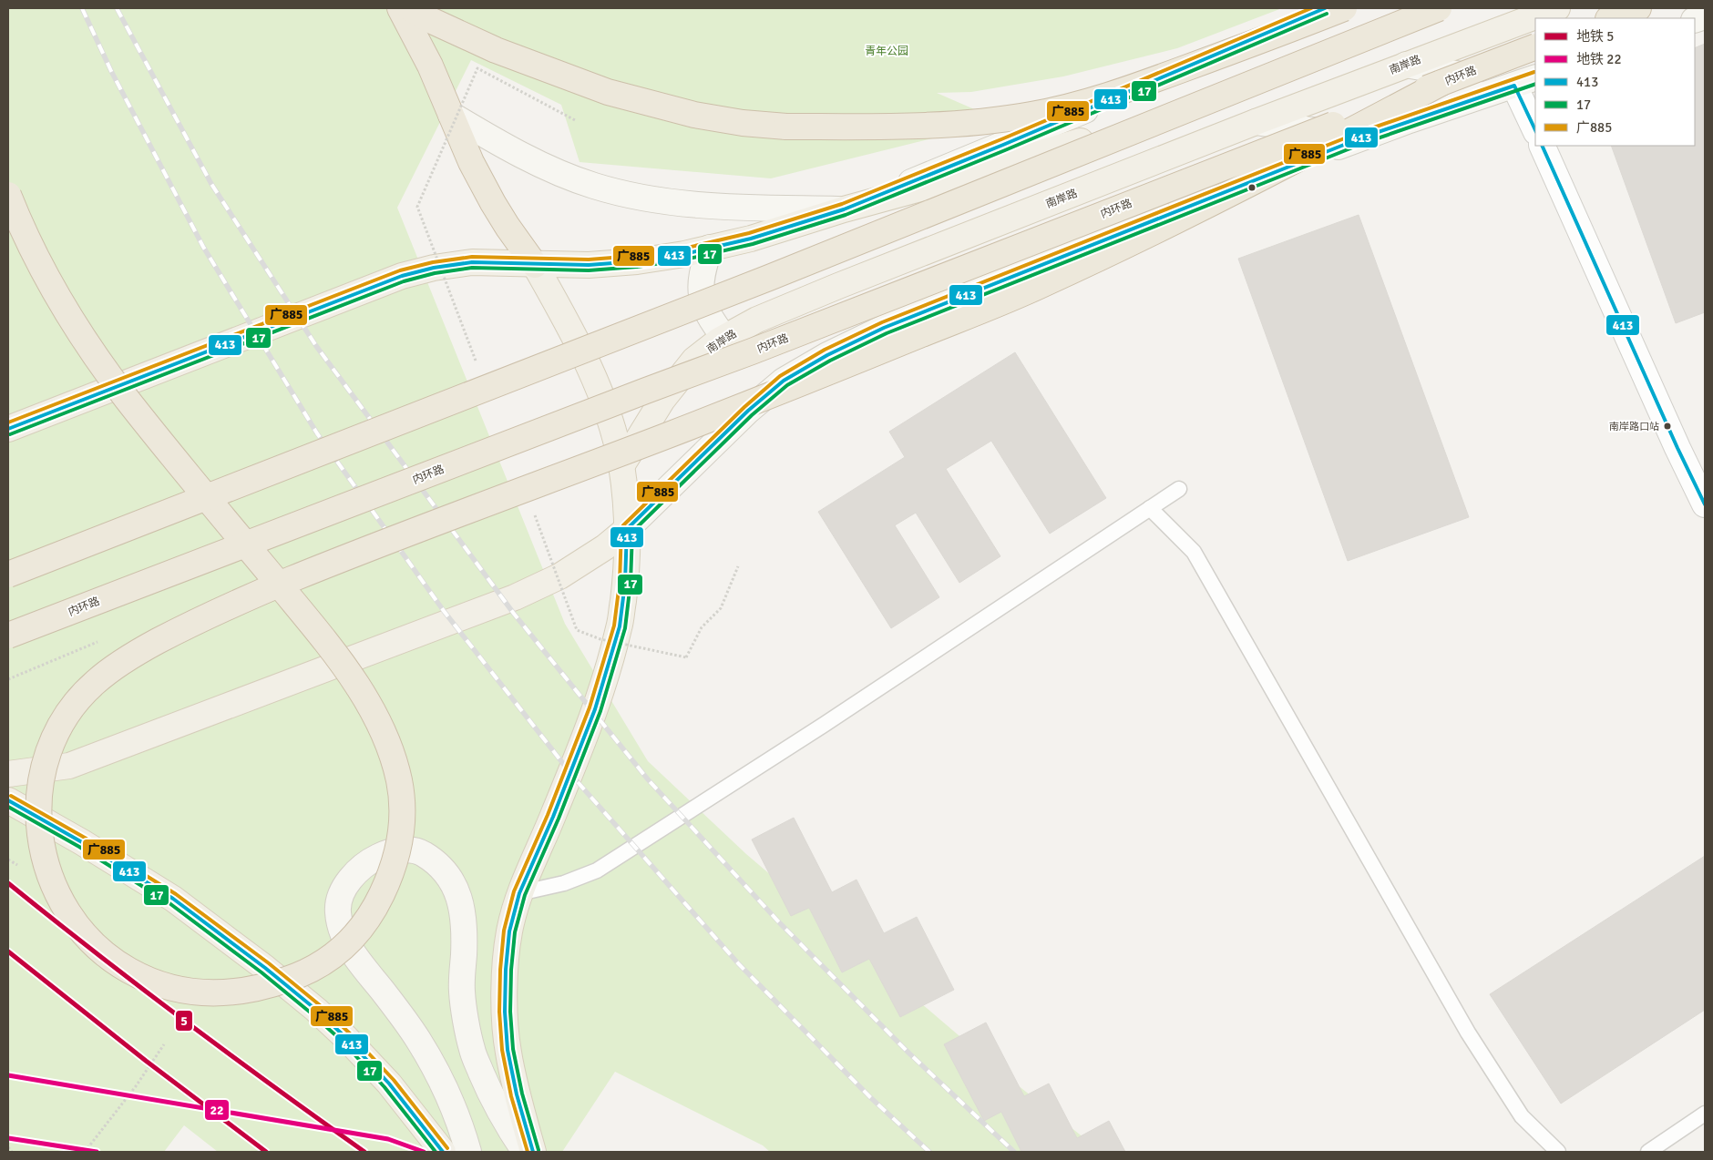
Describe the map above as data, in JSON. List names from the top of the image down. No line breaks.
{"streets":{"highway":["内环路"],"main road":["南岸路"]},"parks":["青年公园"],"places":["南岸路口站"],"lines":["transit line 413","transit line 广885","transit line 17","metro line 5","metro line 22"],"legend":["地铁 5","地铁 22","413","17","广885"]}
